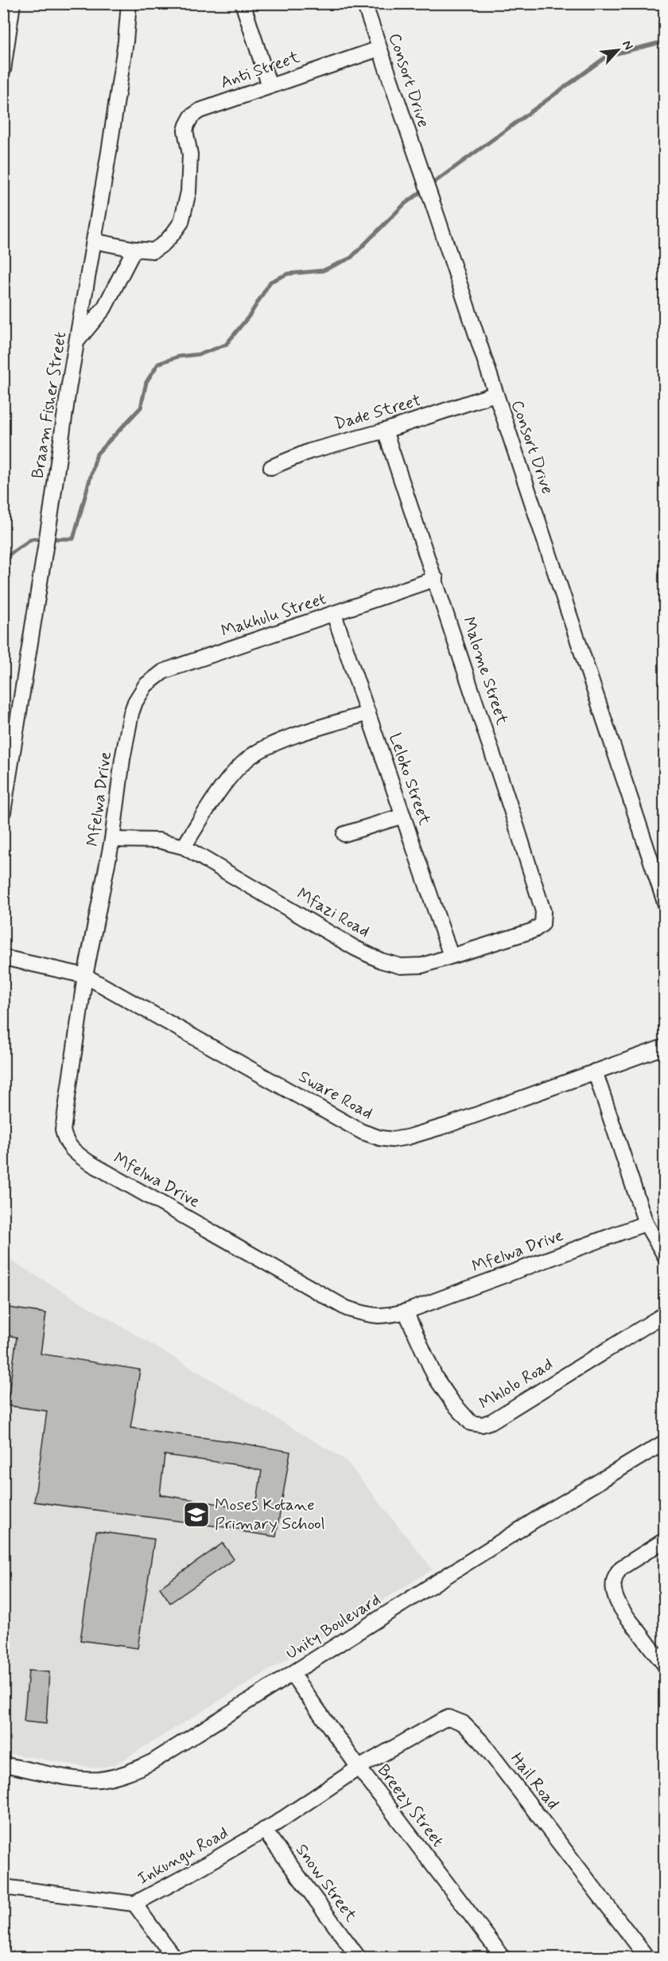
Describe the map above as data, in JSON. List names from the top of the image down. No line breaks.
{"streets":{"street":["Anti Street","Consort Drive","Braam Fisher Street","Dade Street","Makhulu Street","Malome Street","Leloko Street","Mfelwa Drive","Mfazi Road","Sware Road","Mhlolo Road","Unity Boulevard","Hail Road","Breezy Street","Inkungu Road","Snow Street"]},"crossings":[["Anti Street","Consort Drive"],["Consort Drive","Dade Street"],["Dade Street","Malome Street"],["Makhulu Street","Malome Street"],["Makhulu Street","Leloko Street"],["Makhulu Street","Mfelwa Drive"],["Malome Street","Mfazi Road"],["Leloko Street","Mfazi Road"],["Mfelwa Drive","Mfazi Road"],["Mfelwa Drive","Sware Road"],["Mfelwa Drive","Mhlolo Road"],["Unity Boulevard","Breezy Street"],["Hail Road","Breezy Street"],["Hail Road","Inkungu Road"],["Breezy Street","Inkungu Road"],["Inkungu Road","Snow Street"]],"places":{"school or university":["Moses Kotane Primary School"]},"north":"top right"}
